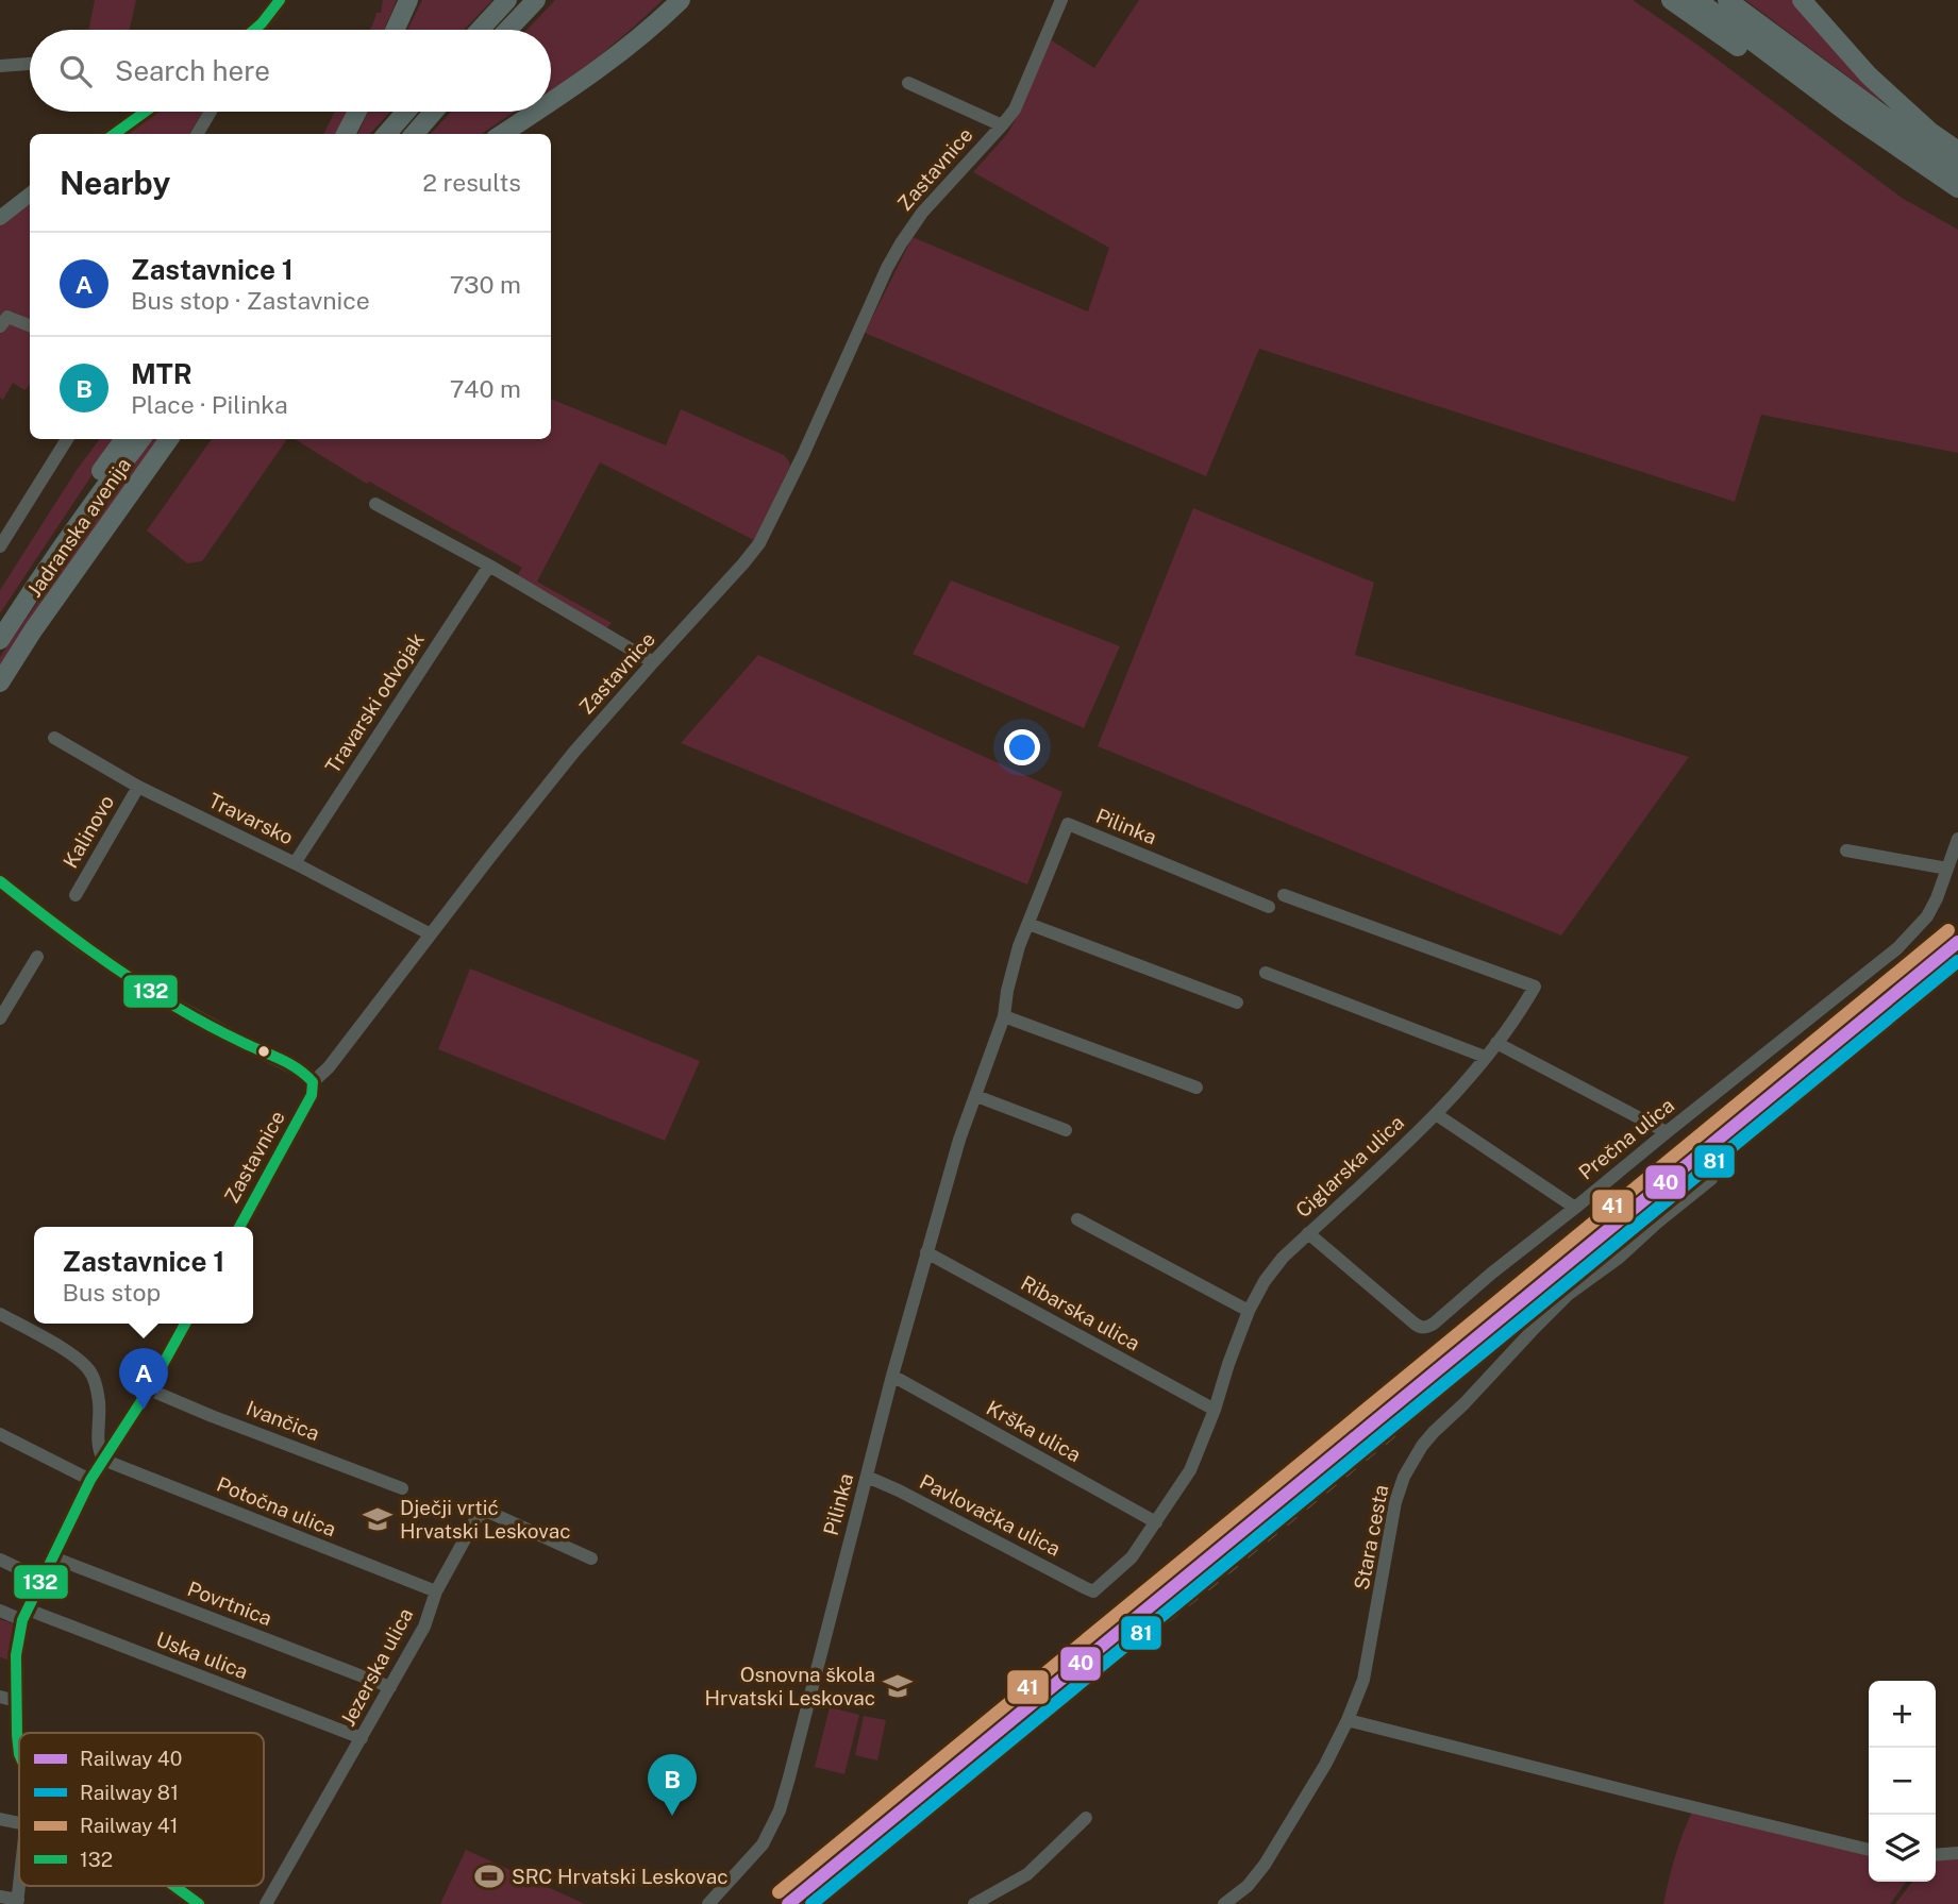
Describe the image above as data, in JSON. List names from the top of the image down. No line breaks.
{"streets":{"highway":["Jadranska avenija"],"main road":["Zastavnice"],"street":["Travarski odvojak","Travarsko","Pilinka","Kalinovo","Prečna ulica","Ciglarska ulica","Ribarska ulica","Ivančica","Krška ulica","Potočna ulica","Pavlovačka ulica","Stara cesta","Povrtnica","Uska ulica","Jezerska ulica"]},"crossings":[["Zastavnice","Travarsko"],["Travarski odvojak","Travarsko"],["Travarsko","Kalinovo"],["Pilinka","Ribarska ulica"],["Pilinka","Krška ulica"],["Pilinka","Pavlovačka ulica"],["Prečna ulica","Ciglarska ulica"],["Ciglarska ulica","Ribarska ulica"],["Ciglarska ulica","Krška ulica"],["Ciglarska ulica","Pavlovačka ulica"],["Potočna ulica","Jezerska ulica"],["Povrtnica","Jezerska ulica"],["Uska ulica","Jezerska ulica"]],"places":{"school or university":["Dječji vrtić Hrvatski Leskovac","Osnovna škola Hrvatski Leskovac"],"sports":["SRC Hrvatski Leskovac"]},"lines":["transit line 132","rail line 41","rail line 40","rail line 81"],"legend":["Railway 40","Railway 81","Railway 41","132"],"page":{"search":"Search here","heading":["Nearby","2 results"],"list":[{"mark":"A","name":"Zastavnice 1","note":"Bus stop · Zastavnice","value":"730 m"},{"mark":"B","name":"MTR","note":"Place · Pilinka","value":"740 m"}],"popup":["Zastavnice 1","Bus stop"],"pins":["A","B"],"map_buttons":["+","−"]}}
